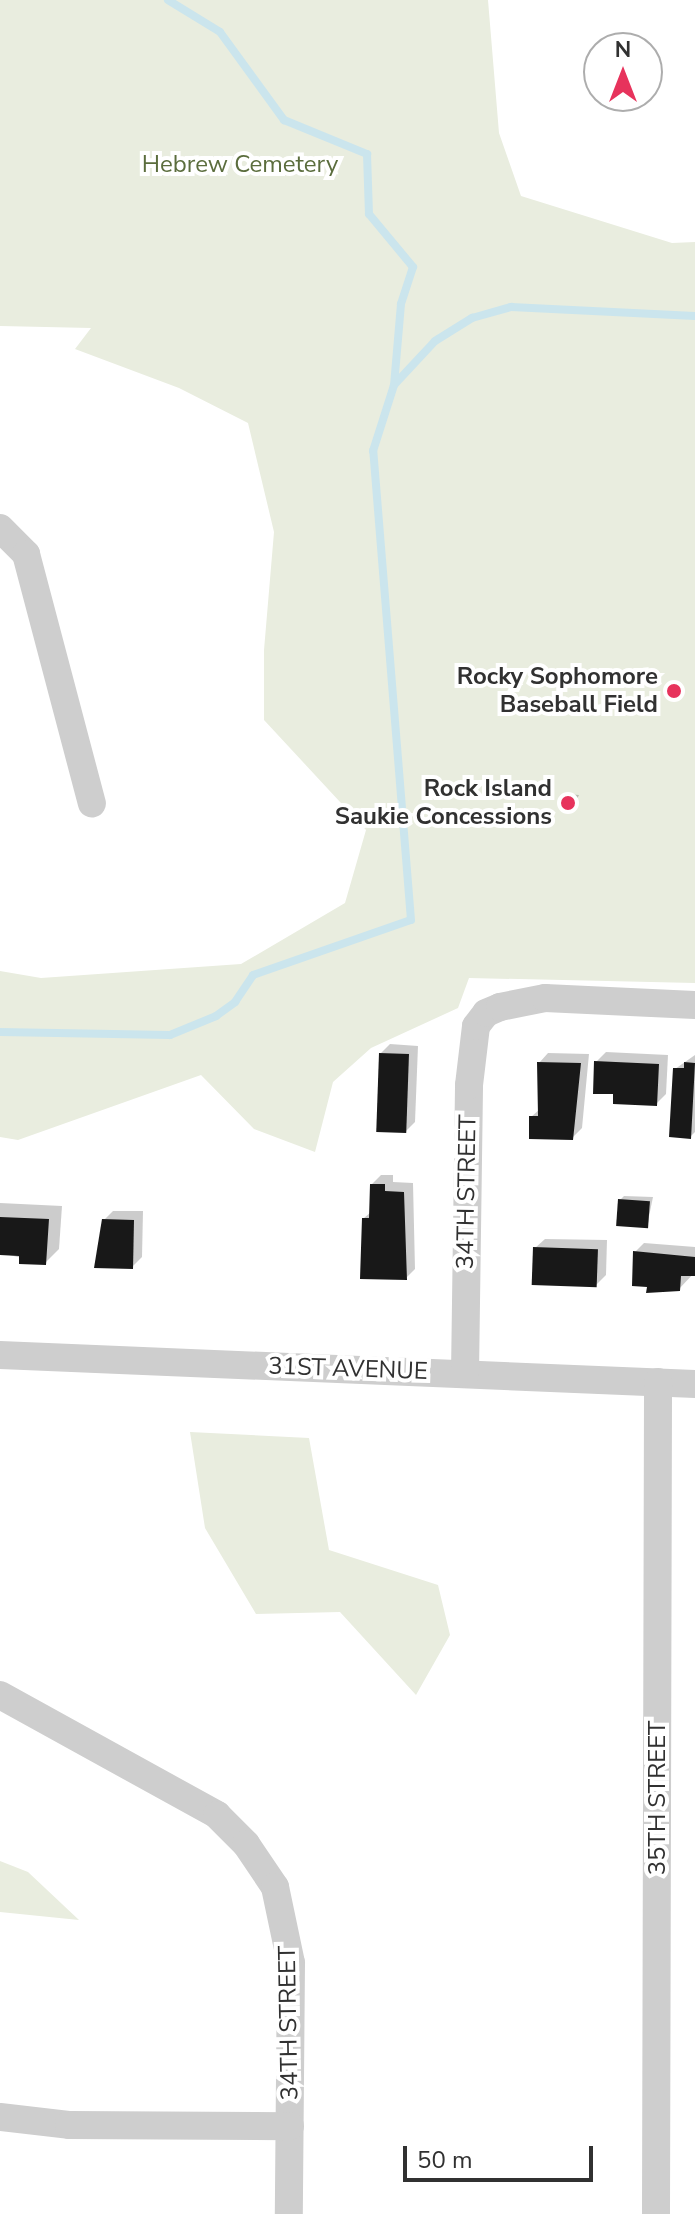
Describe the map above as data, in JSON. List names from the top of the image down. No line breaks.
{"streets":{"street":["34TH STREET","31ST AVENUE","35TH STREET"]},"crossings":[["34TH STREET","31ST AVENUE"],["31ST AVENUE","35TH STREET"]],"parks":["Hebrew Cemetery"],"places":["Rocky Sophomore Baseball Field","Rock Island Saukie Concessions"],"scale_bar":"50 m","north":"top"}
